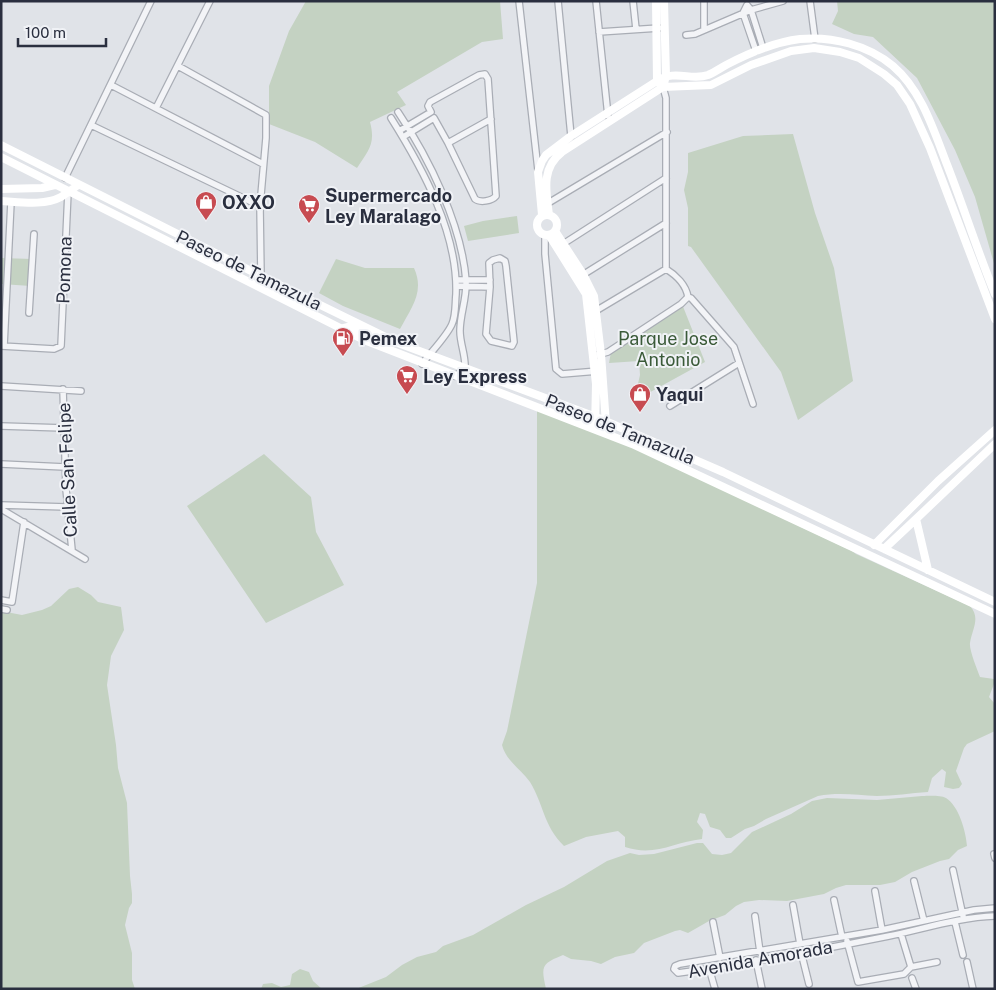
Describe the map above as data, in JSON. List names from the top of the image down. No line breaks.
{"streets":{"street":["Pomona","Paseo de Tamazula","Calle San Felipe","Avenida Amorada"]},"crossings":[["Pomona","Paseo de Tamazula"]],"parks":["Parque Jose Antonio"],"places":{"shop":["OXXO","Yaqui"],"supermarket":["Supermercado Ley Maralago","Ley Express"],"fuel station":["Pemex"]},"scale_bar":"100 m"}
